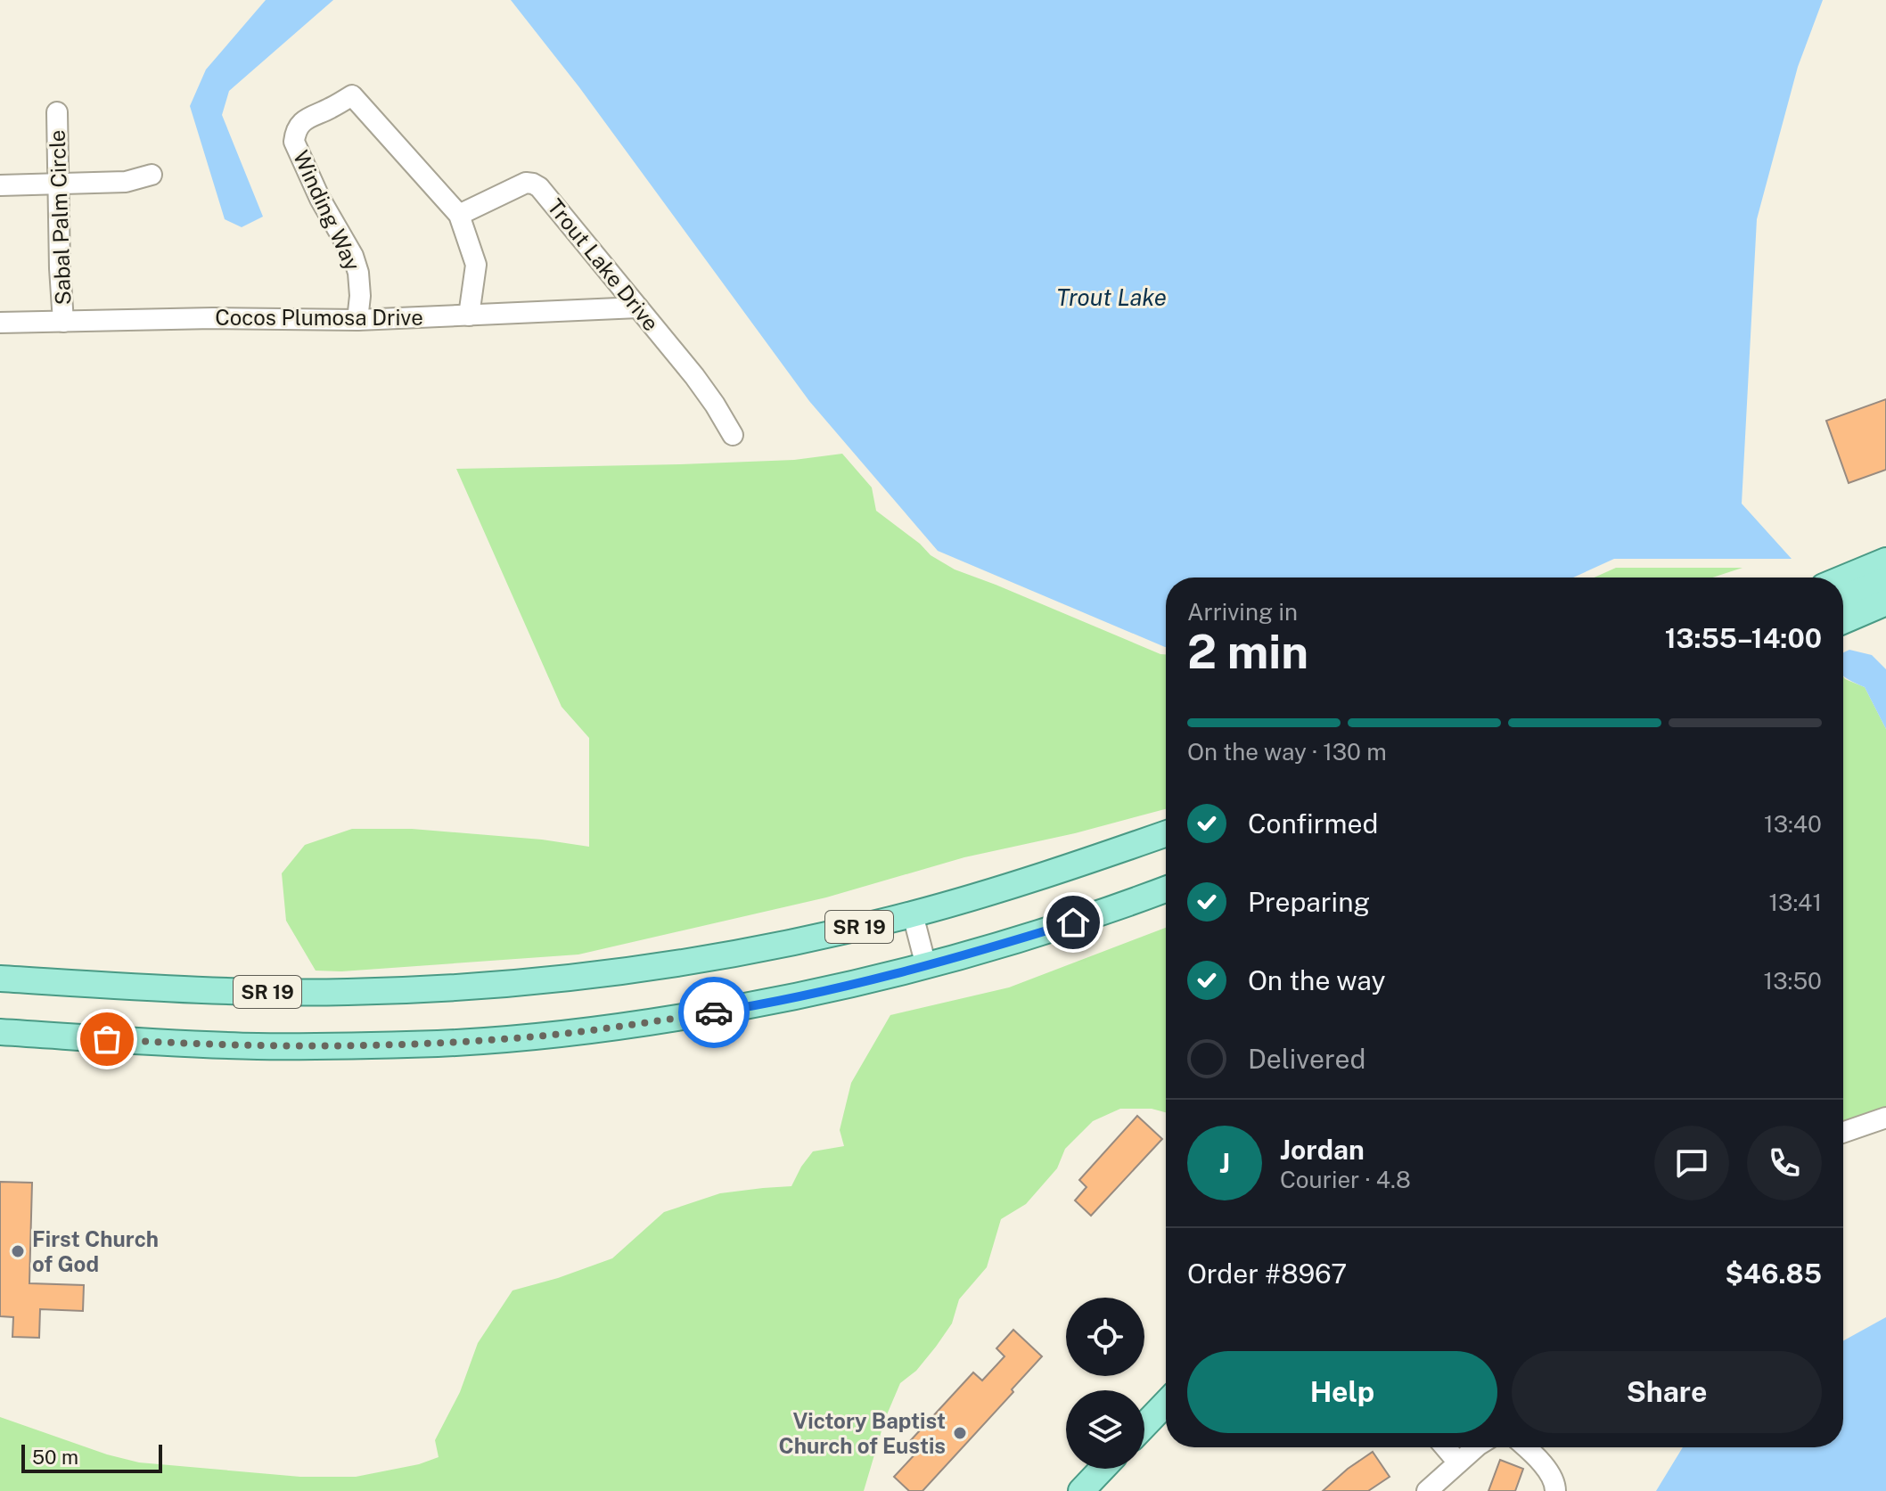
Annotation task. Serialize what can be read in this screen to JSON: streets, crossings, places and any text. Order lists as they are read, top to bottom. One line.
{"streets":{"main road":["SR 19"],"street":["Winding Way","Sabal Palm Circle","Trout Lake Drive","Cocos Plumosa Drive"]},"crossings":[["Winding Way","Trout Lake Drive"],["Winding Way","Cocos Plumosa Drive"],["Sabal Palm Circle","Cocos Plumosa Drive"],["Trout Lake Drive","Cocos Plumosa Drive"]],"water":["Trout Lake"],"places":["First Church of God","Victory Baptist Church of Eustis"],"scale_bar":"50 m","page":{"heading":["2 min","Arriving in","13:55–14:00"],"panel":["Jordan","Courier · 4.8","Order #8967","$46.85"],"bar":"On the way · 130 m","list":[["Confirmed","13:40"],["Preparing","13:41"],["On the way","13:50"],"Delivered"],"round":"J","buttons":["Help","Share"],"scale":"50 m"}}
